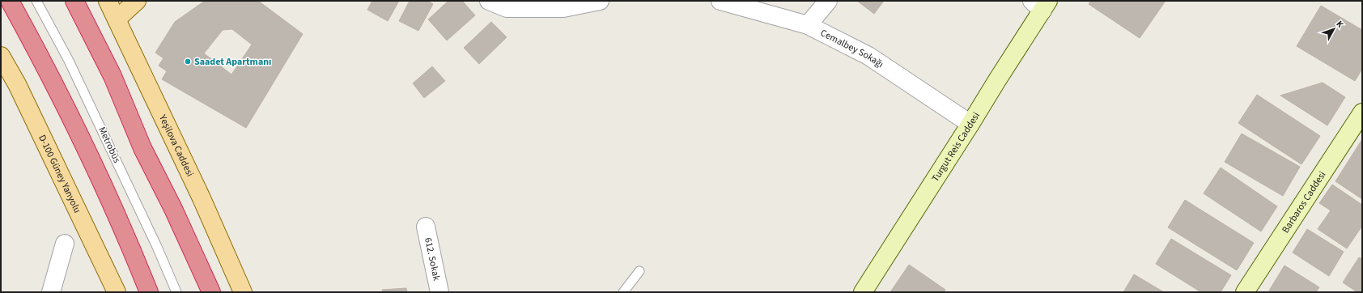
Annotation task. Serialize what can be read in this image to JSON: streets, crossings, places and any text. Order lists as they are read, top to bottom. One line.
{"streets":{"main road":["Yeşilova Caddesi","D-100 Güney Yanyolu"],"street":["Cemalbey Sokağı","Turgut Reis Caddesi","Barbaros Caddesi","612. Sokak"],"lane":["Metrobüs"]},"crossings":[["Cemalbey Sokağı","Turgut Reis Caddesi"]],"places":["Saadet Apartmanı"],"north":"top right"}
